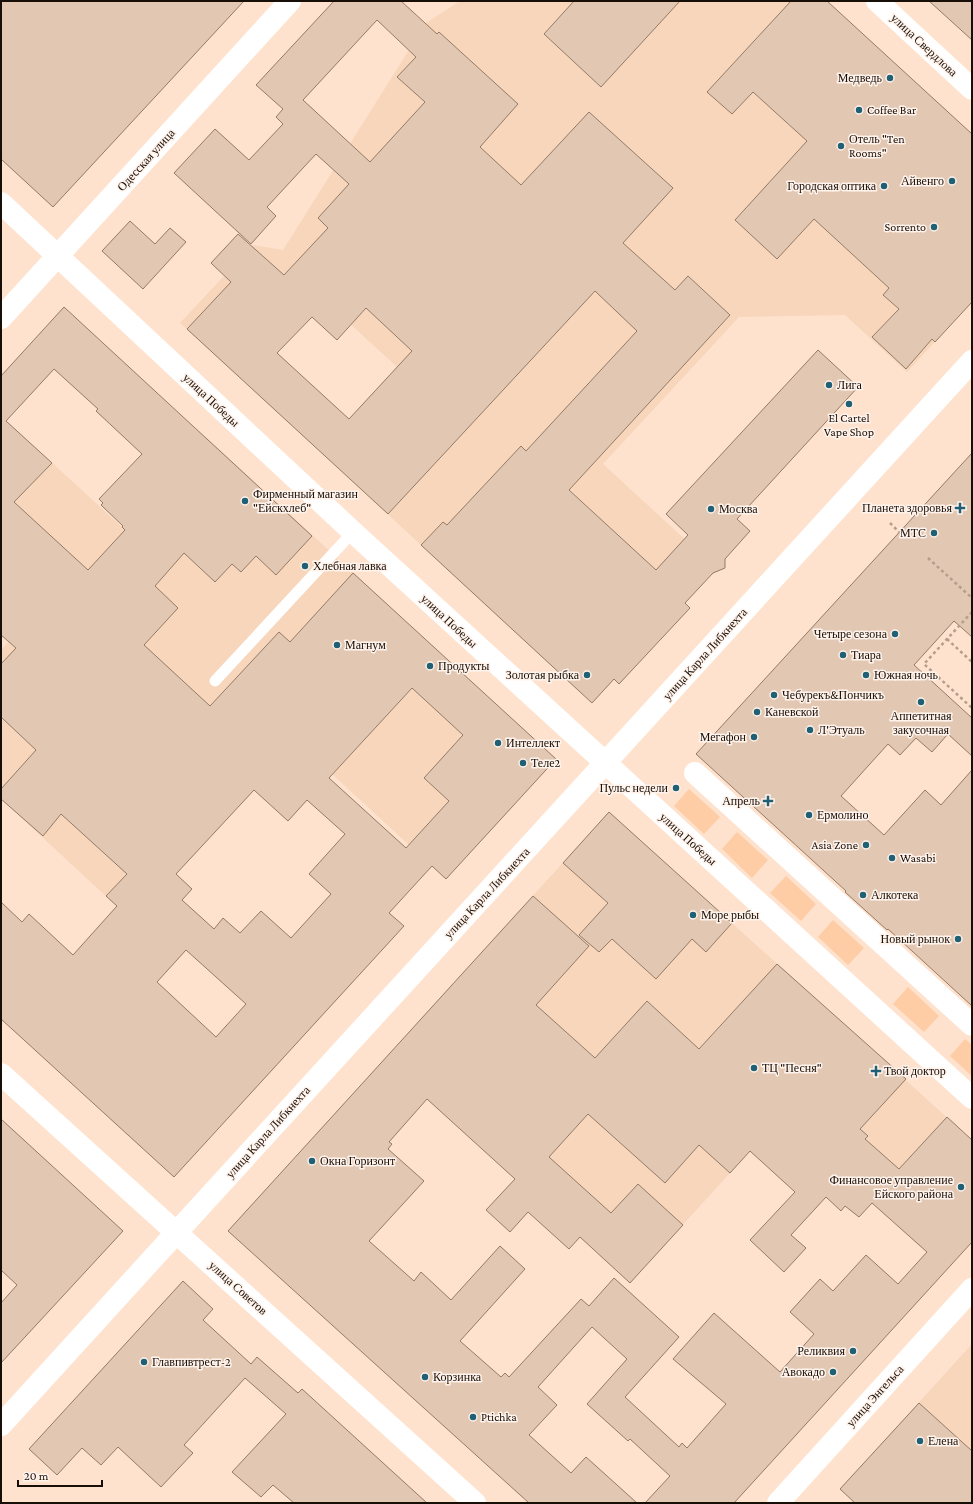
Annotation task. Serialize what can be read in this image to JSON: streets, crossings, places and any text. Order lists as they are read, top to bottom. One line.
{"streets":{"street":["улица Свердлова","Одесская улица","улица Победы","улица Карла Либкнехта","улица Советов","улица Энгельса"]},"crossings":[["Одесская улица","улица Победы"],["улица Победы","улица Карла Либкнехта"],["улица Карла Либкнехта","улица Советов"]],"places":{"other":["Медведь","Coffee Bar","Отель \"Ten Rooms\"","Айвенго","Городская оптика","Sorrento","Лига","El Cartel Vape Shop","Фирменный магазин \"Ейскхлеб\"","Москва","МТС","Хлебная лавка","Четыре сезона","Магнум","Тиара","Продукты","Золотая рыбка","Южная ночь","Чебурекъ&Пончикъ","Аппетитная закусочная","Каневской","Л'Этуаль","Мегафон","Интеллект","Теле2","Пульс недели","Ермолино","Asia Zone","Wasabi","Алкотека","Море рыбы","Новый рынок","ТЦ \"Песня\"","Окна Горизонт","Финансовое управление Ейского района","Реликвия","Главпивтрест-2","Авокадо","Корзинка","Ptichka","Елена"],"health":["Планета здоровья","Апрель","Твой доктор"]},"scale_bar":"20 m"}
